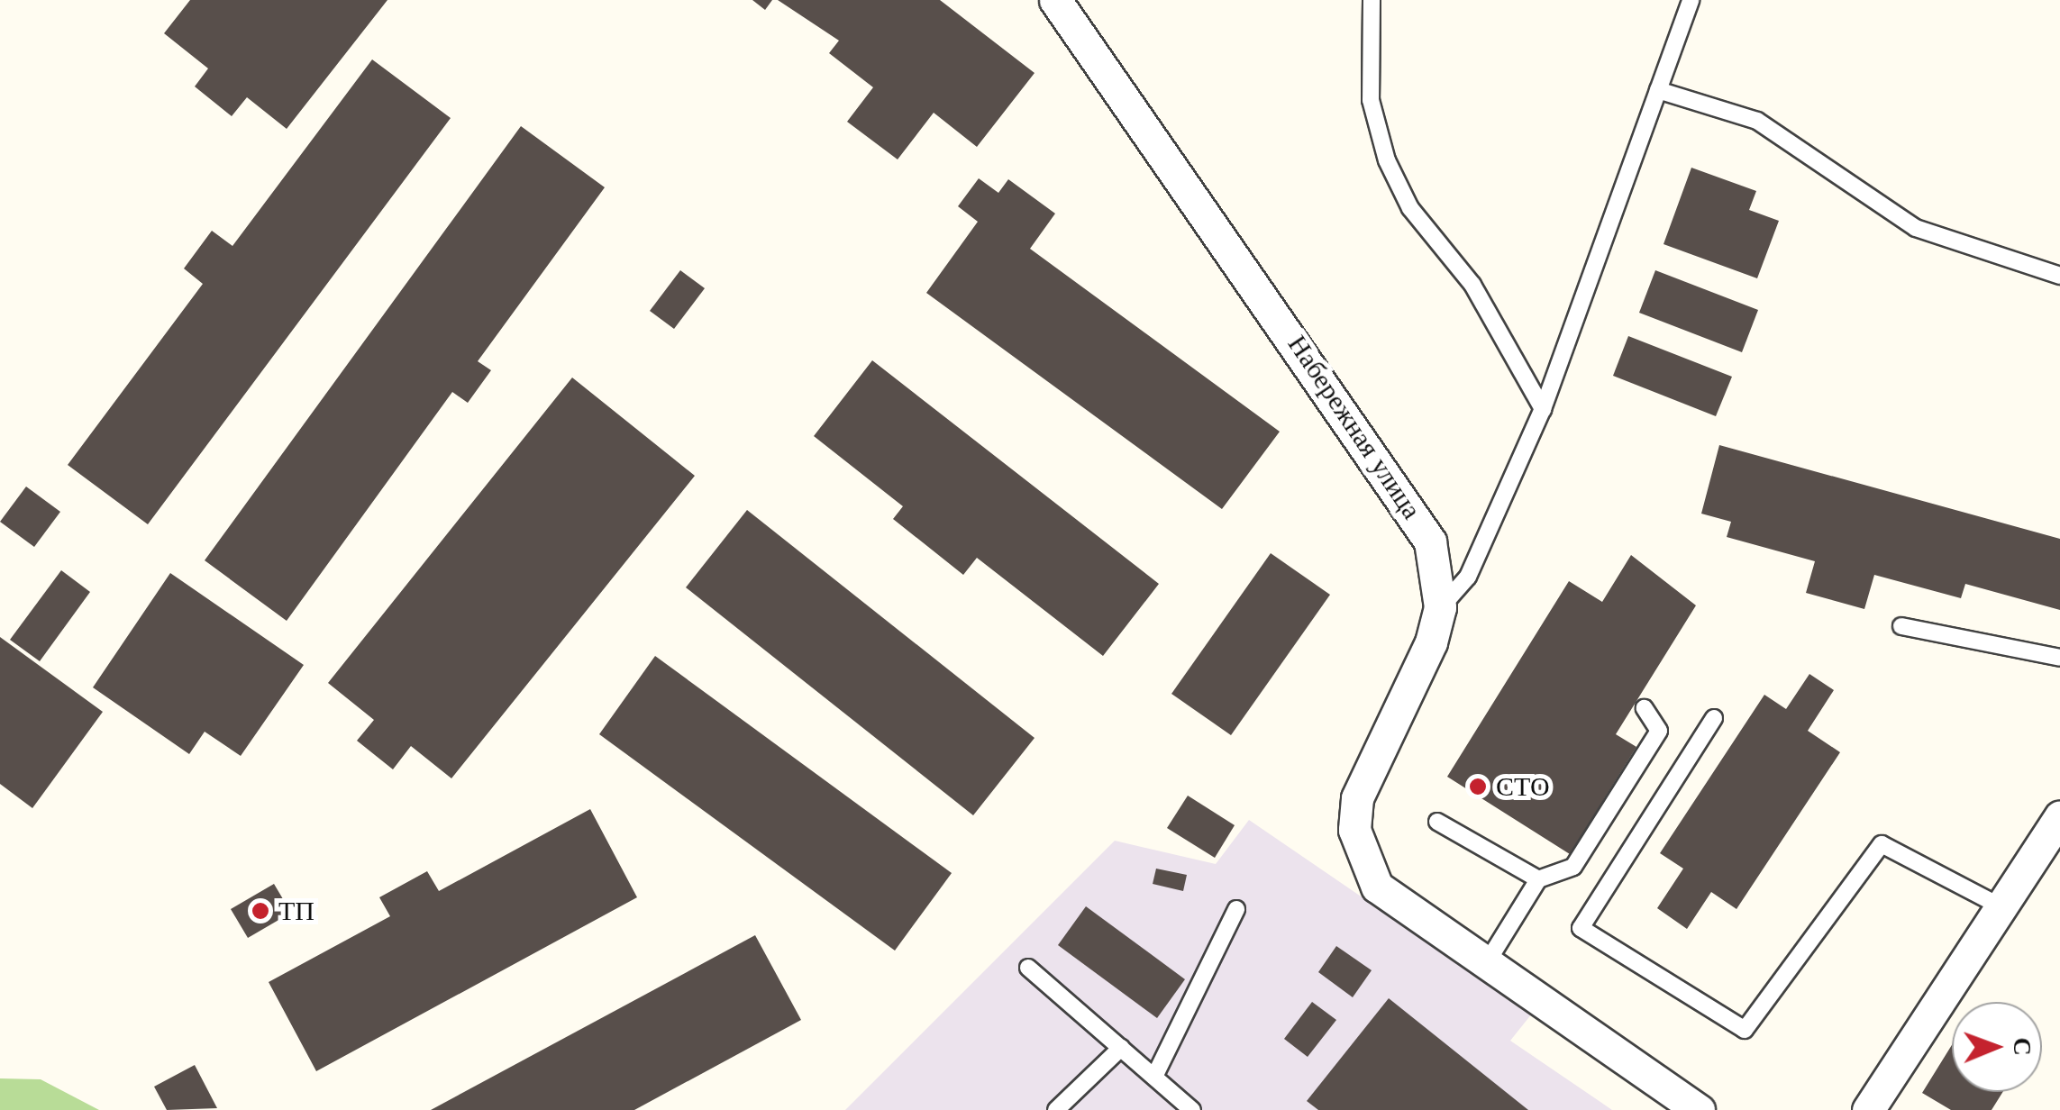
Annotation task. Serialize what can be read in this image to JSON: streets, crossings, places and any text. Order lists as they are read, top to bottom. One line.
{"streets":{"street":["Набережная улица"]},"places":["СТО","ТП"],"north":"right"}
